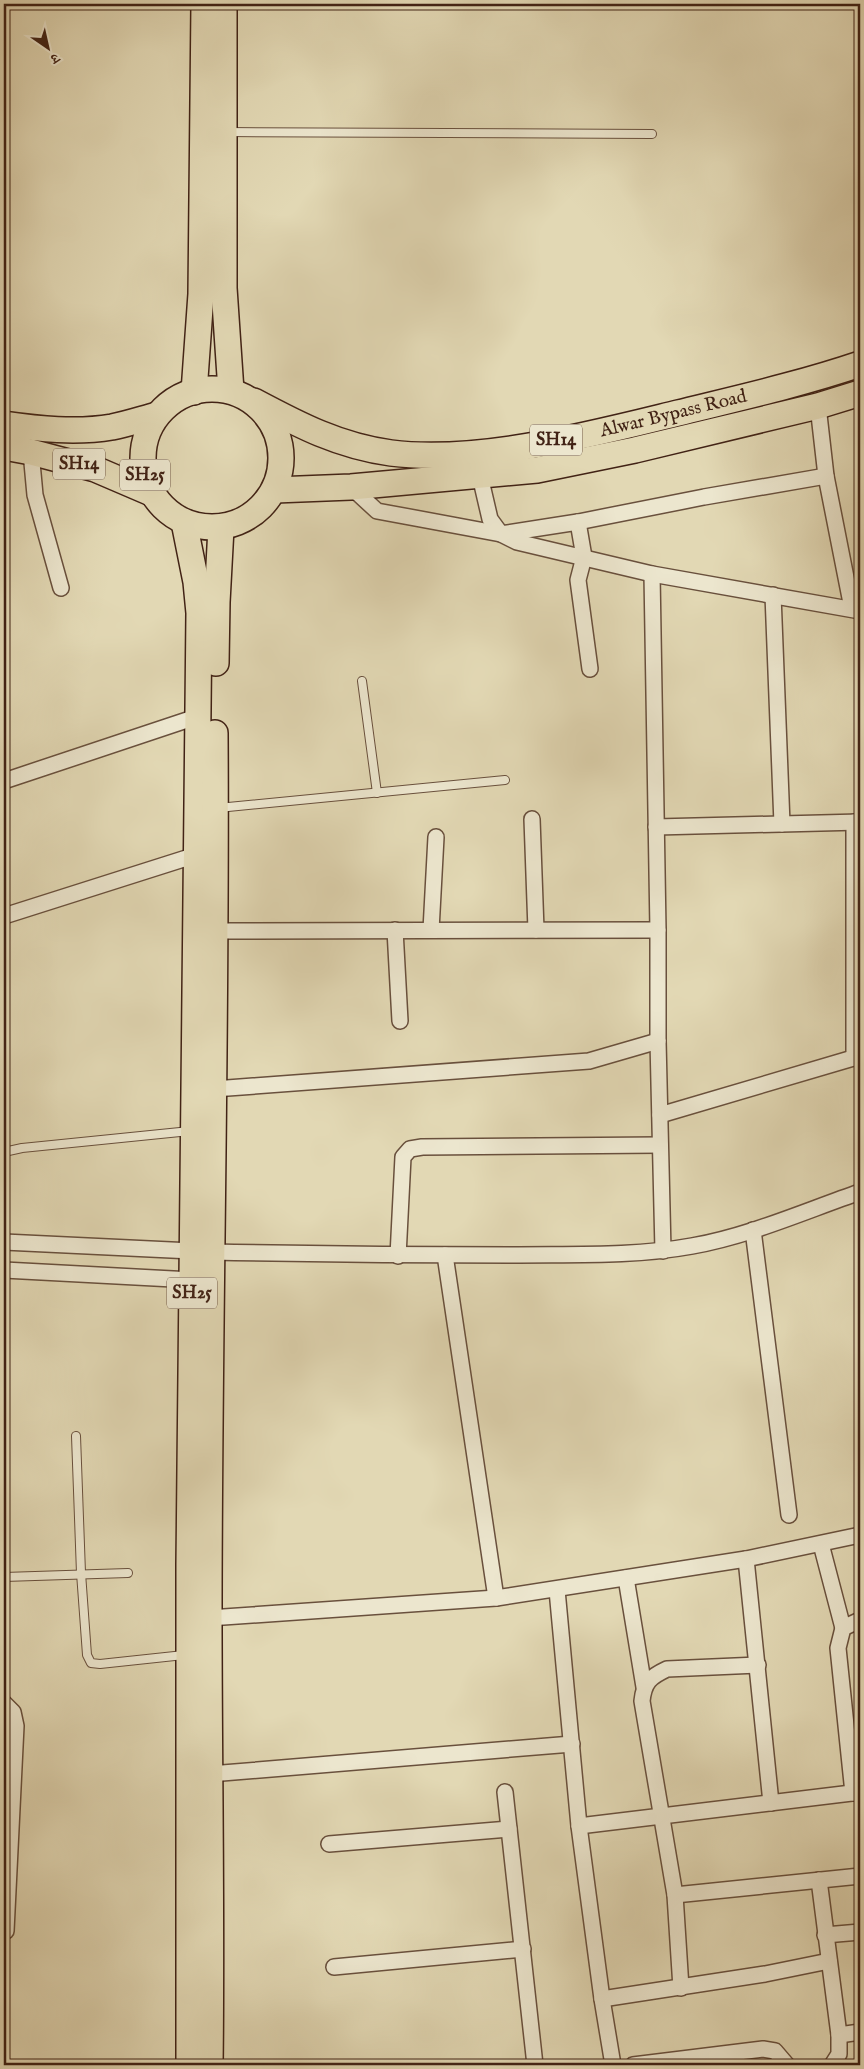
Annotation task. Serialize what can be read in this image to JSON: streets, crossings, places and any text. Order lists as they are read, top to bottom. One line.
{"streets":{"main road":["Alwar Bypass Road","SH14","SH25"]},"crossings":[["Alwar Bypass Road","SH14"],["Alwar Bypass Road","SH25"],["SH14","SH25"]],"north":"bottom right"}
